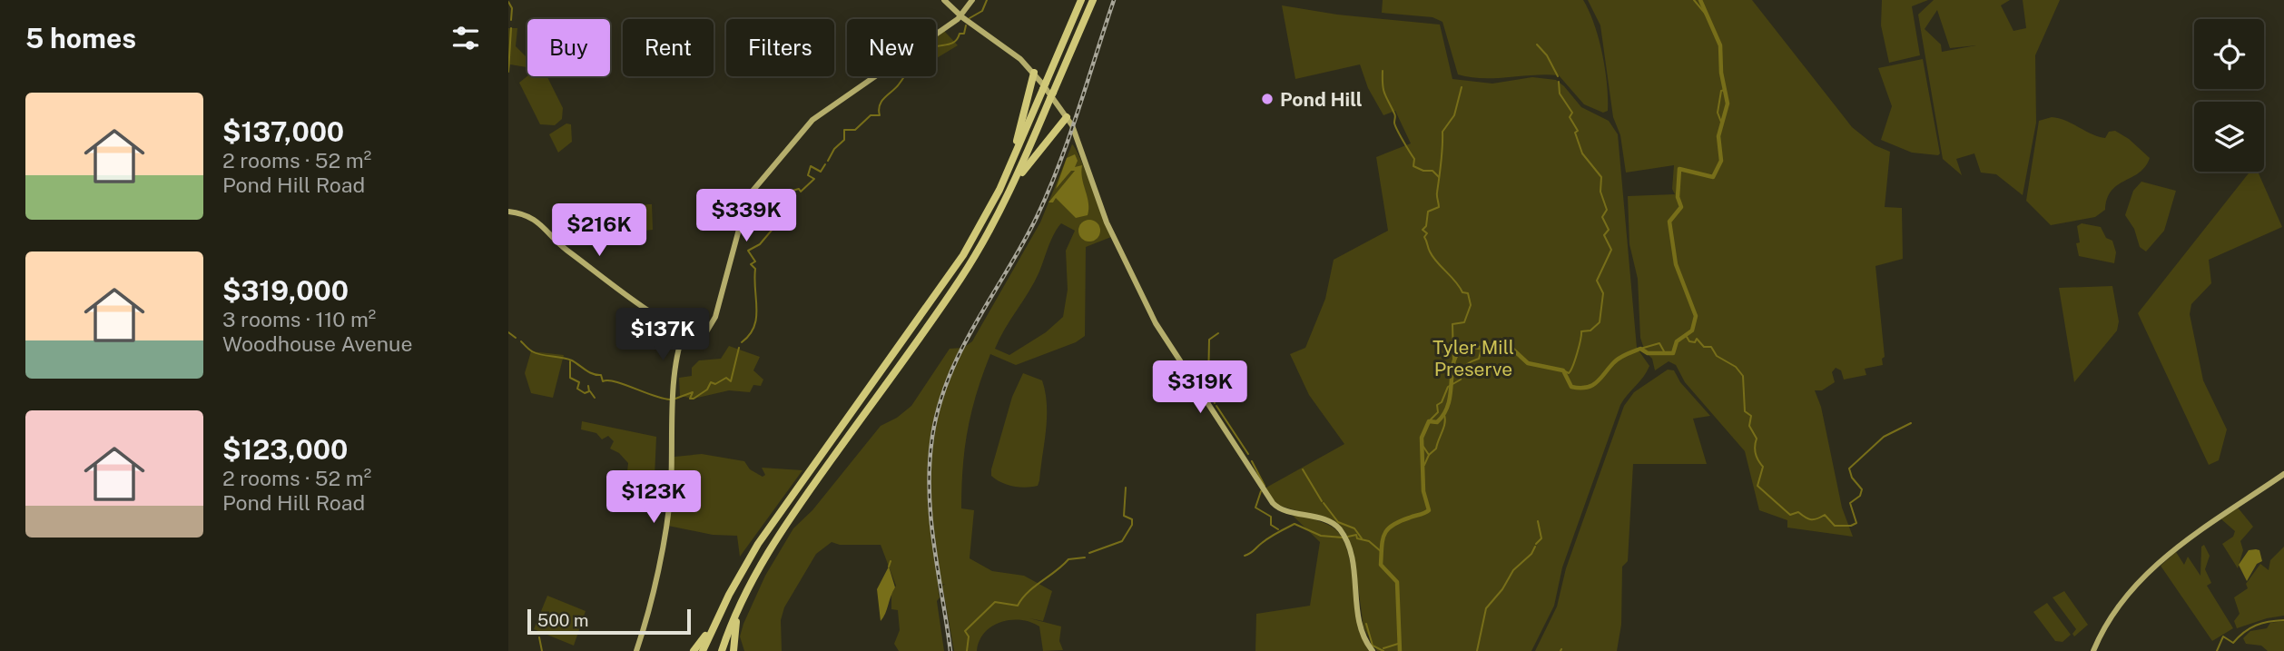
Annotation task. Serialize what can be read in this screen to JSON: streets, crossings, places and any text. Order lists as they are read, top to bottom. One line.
{"parks":["Tyler Mill Preserve"],"places":["Pond Hill"],"scale_bar":"500 m","page":{"heading":"5 homes","chip":["Buy","Rent","Filters","New"],"list":[{"name":"$137,000","note":"2 rooms · 52 m² · Pond Hill Road"},{"name":"$319,000","note":"3 rooms · 110 m² · Woodhouse Avenue"},{"name":"$123,000","note":"2 rooms · 52 m² · Pond Hill Road"}],"price":["$339K","$216K","$137K","$319K","$123K"],"scale":"500 m"}}
